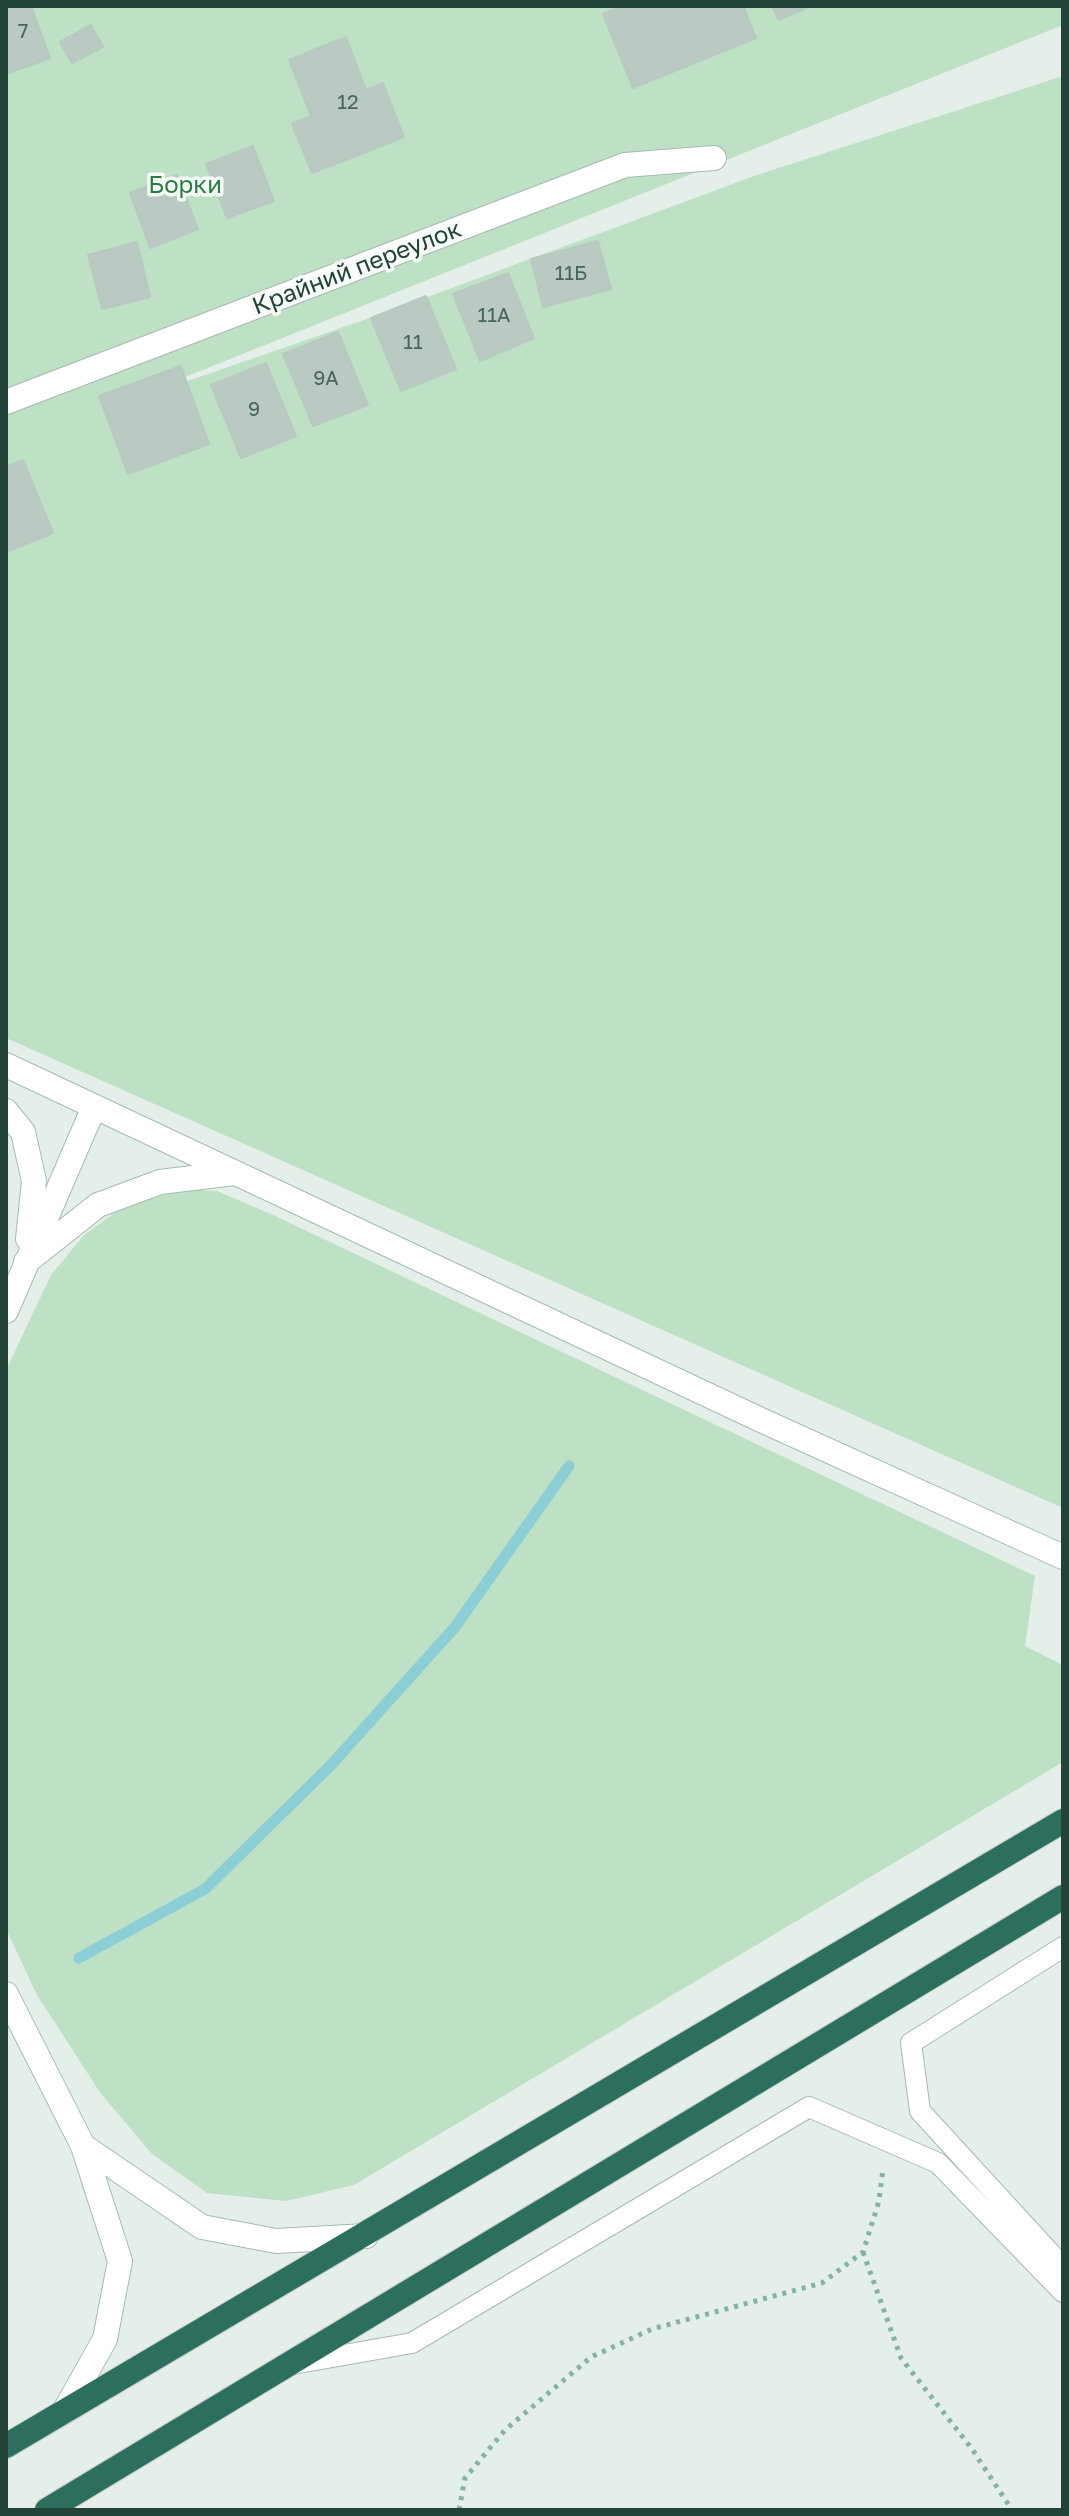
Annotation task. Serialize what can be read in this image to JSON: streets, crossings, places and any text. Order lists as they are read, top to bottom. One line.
{"streets":{"street":["Крайний переулок"]},"parks":["Борки"],"house_numbers":["7","12","11Б","11А","11","9А","9"]}
